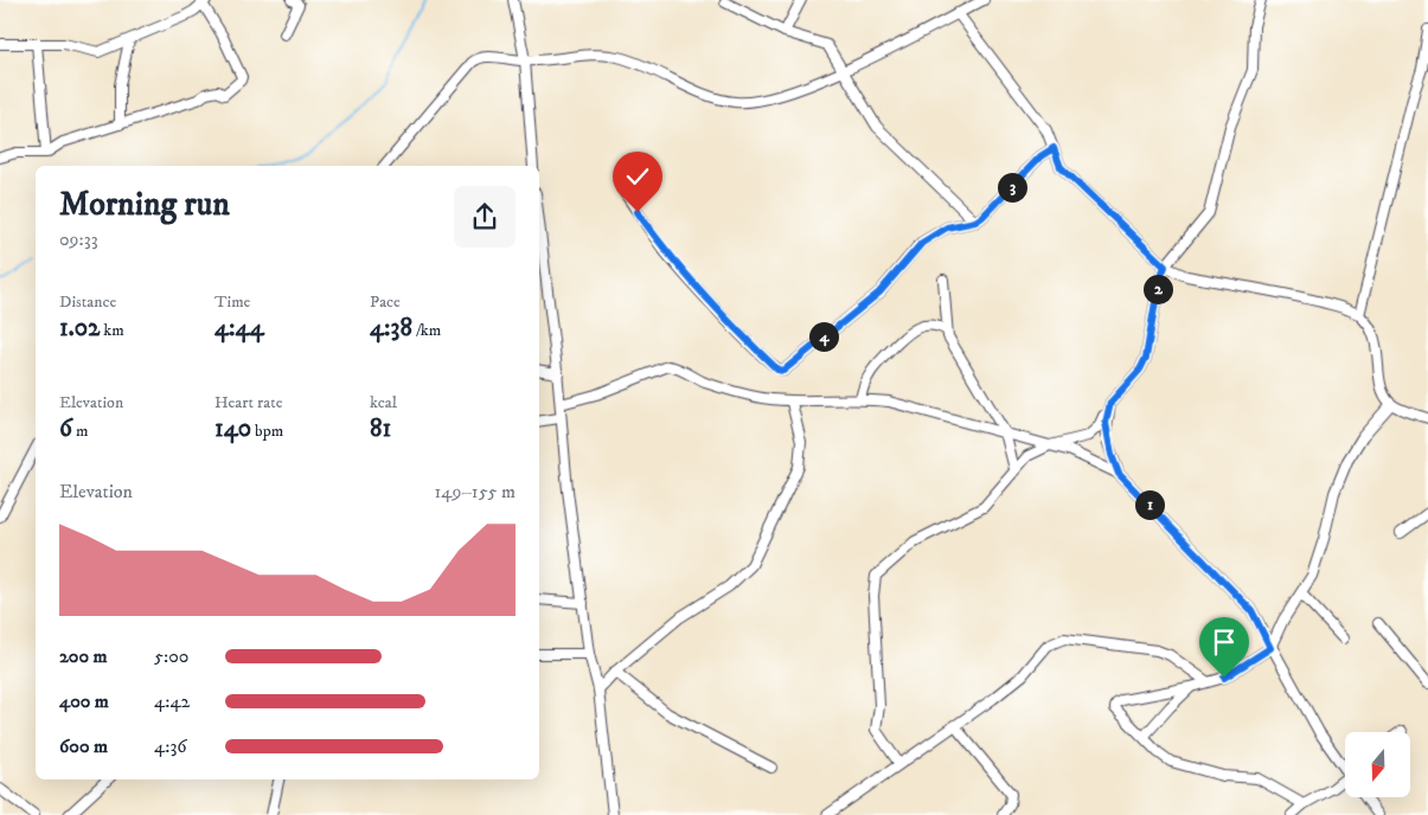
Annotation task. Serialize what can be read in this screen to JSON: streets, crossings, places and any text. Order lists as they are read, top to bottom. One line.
{"north":"bottom","page":{"heading":["Morning run","09:33"],"pins":["3","2","4","1"],"stats":[["Distance","1.02 km"],["Time","4:44"],["Pace","4:38 /km"],["Elevation","6 m"],["Heart rate","140 bpm"],["kcal","81"]],"chart":["Elevation","149–155 m"],"list":[{"name":"200 m","note":"5:00"},{"name":"400 m","note":"4:42"},{"name":"600 m","note":"4:36"}]}}
